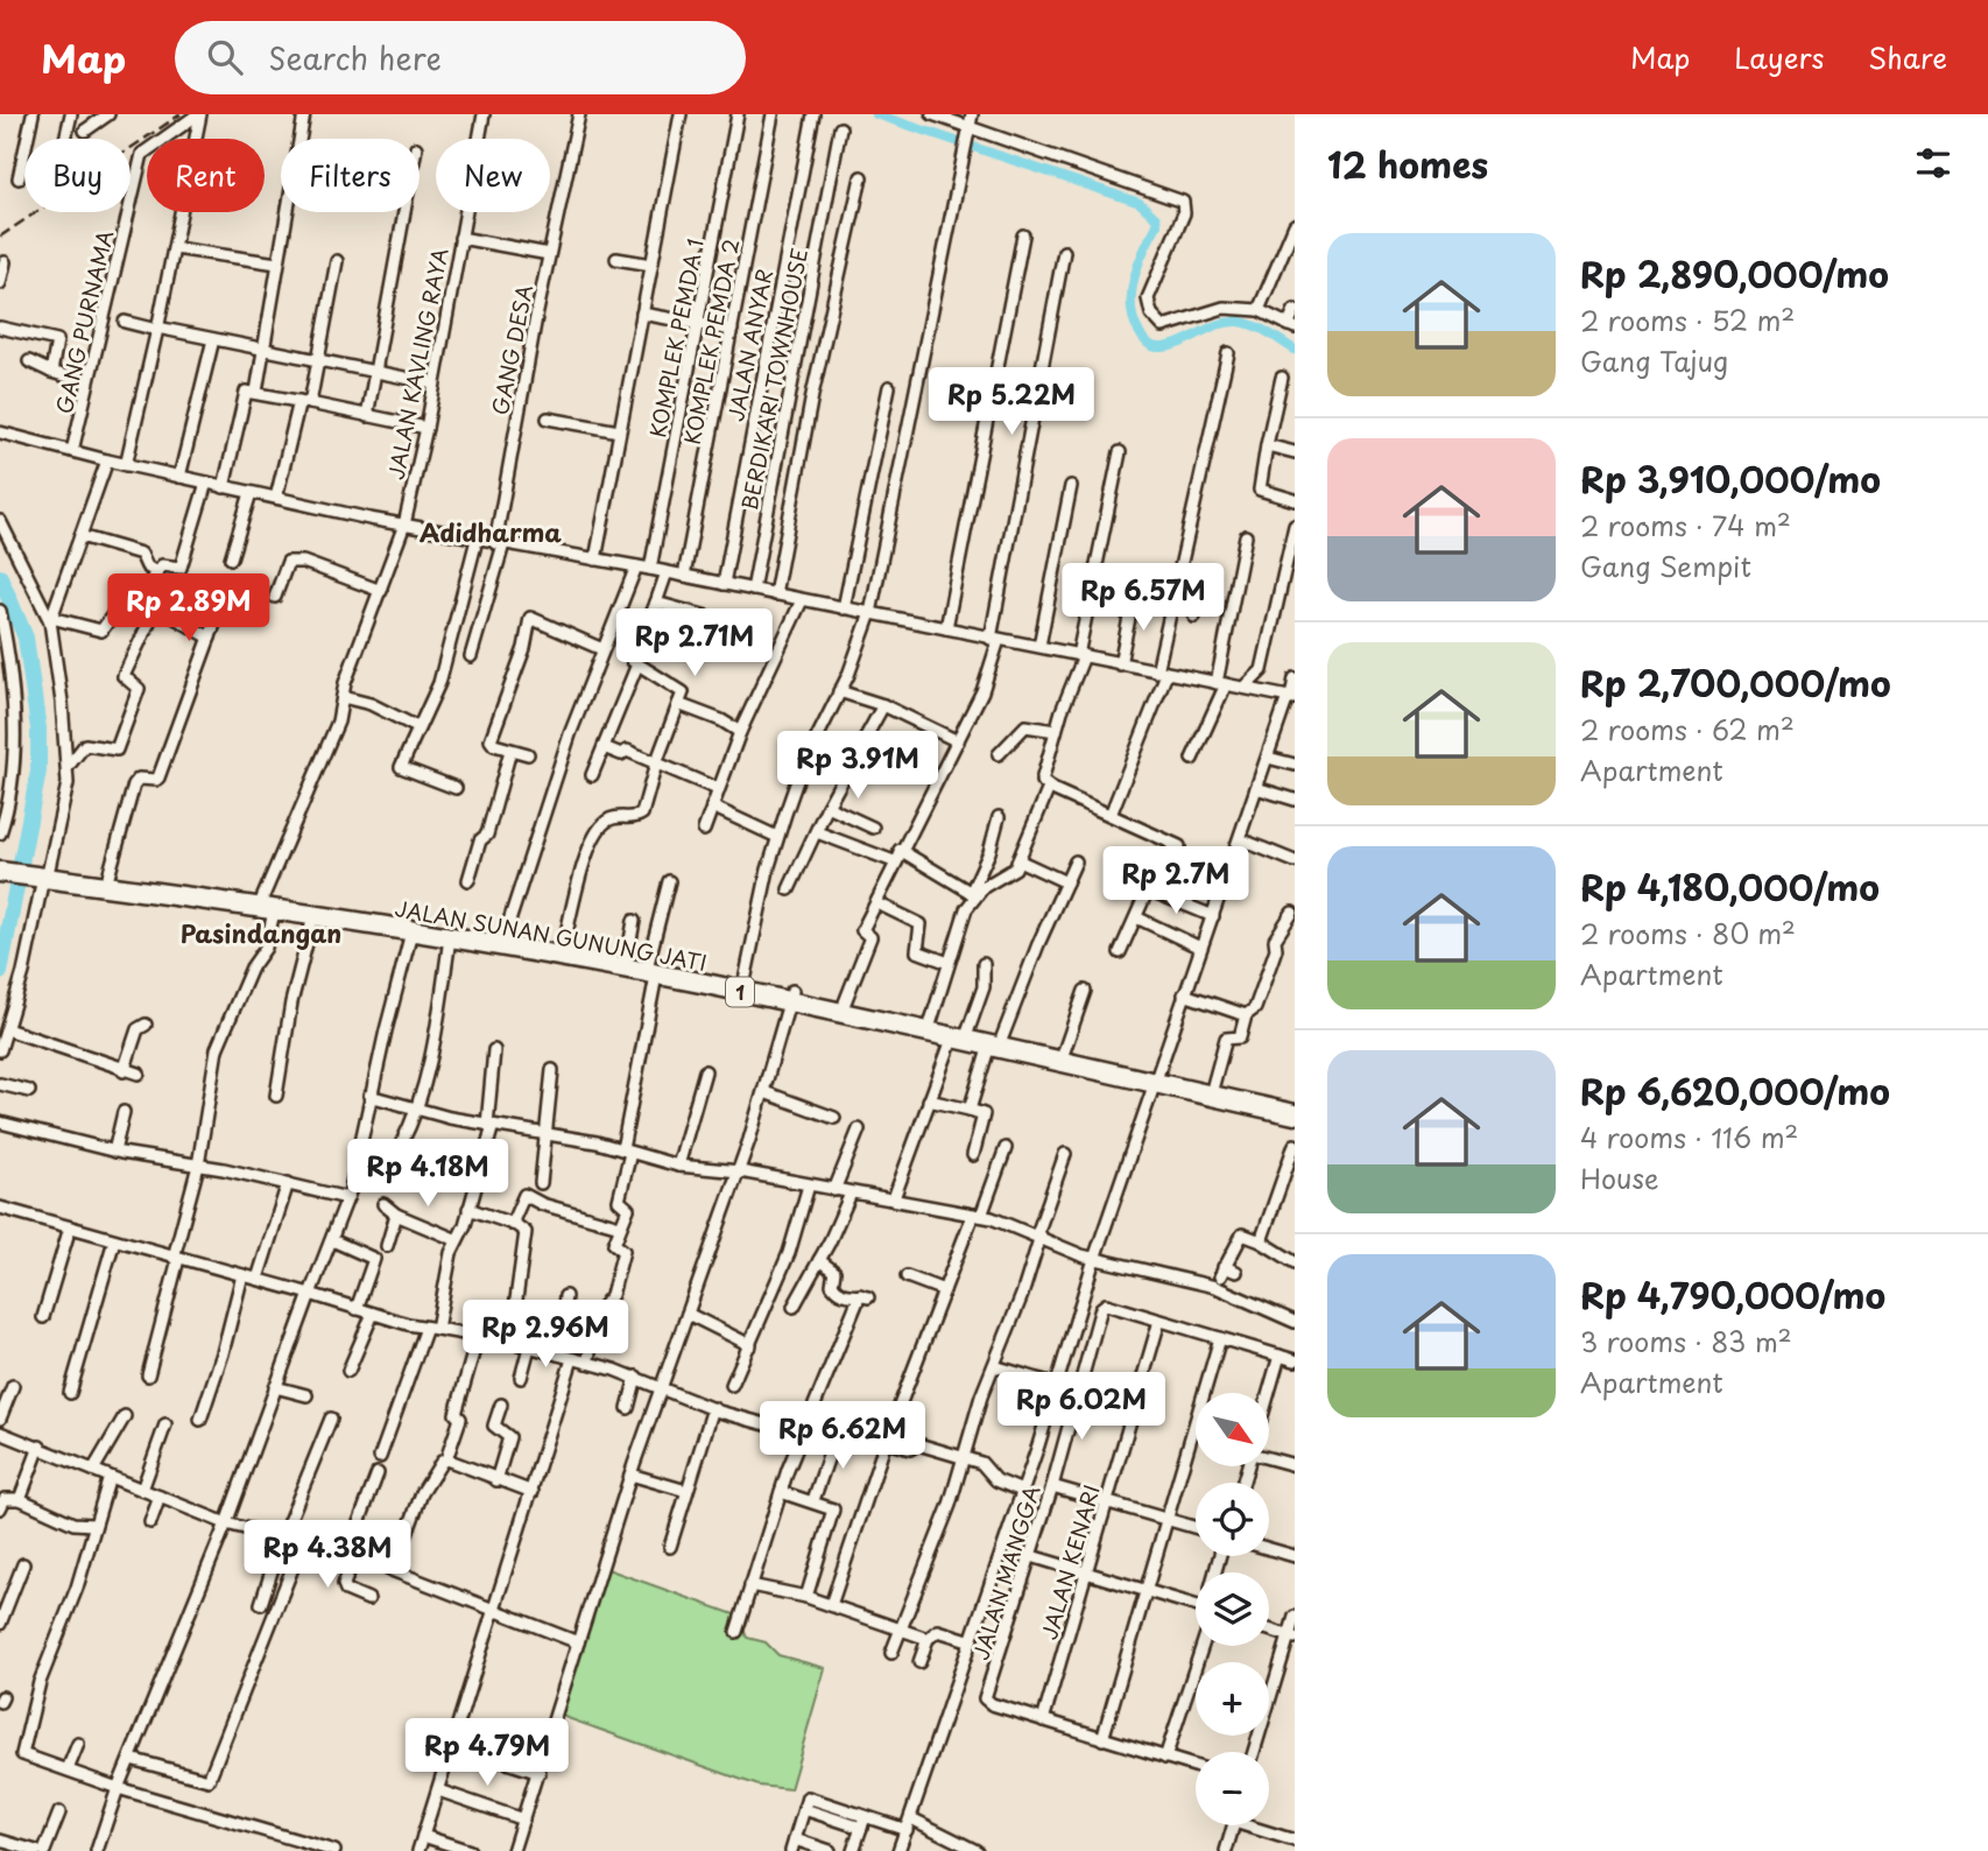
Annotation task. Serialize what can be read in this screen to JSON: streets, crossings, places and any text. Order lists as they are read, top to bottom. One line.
{"streets":{"highway":["JALAN SUNAN GUNUNG JATI","1"],"street":["GANG PURNAMA","KOMPLEK PEMDA 1","KOMPLEK PEMDA 2","JALAN ANYAR","GANG DESA","JALAN KAVLING RAYA","BERDIKARI TOWNHOUSE","JALAN KENARI","JALAN MANGGA"]},"crossings":[["JALAN KAVLING RAYA","JALAN SUNAN GUNUNG JATI"],["JALAN KAVLING RAYA","1"],["JALAN SUNAN GUNUNG JATI","1"],["JALAN KENARI","JALAN MANGGA"]],"districts":["Adidharma","Pasindangan"],"north":"bottom right","page":{"header":"Map","search":"Search here","nav":["Map","Layers","Share"],"heading":"12 homes","chip":["Buy","Rent","Filters","New"],"list":[{"name":"Rp 2,890,000/mo","note":"2 rooms · 52 m² · Gang Tajug"},{"name":"Rp 3,910,000/mo","note":"2 rooms · 74 m² · Gang Sempit"},{"name":"Rp 2,700,000/mo","note":"2 rooms · 62 m² · Apartment"},{"name":"Rp 4,180,000/mo","note":"2 rooms · 80 m² · Apartment"},{"name":"Rp 6,620,000/mo","note":"4 rooms · 116 m² · House"},{"name":"Rp 4,790,000/mo","note":"3 rooms · 83 m² · Apartment"}],"price":["Rp 5.22M","Rp 6.57M","Rp 2.89M","Rp 2.71M","Rp 3.91M","Rp 2.7M","Rp 4.18M","Rp 2.96M","Rp 6.02M","Rp 6.62M","Rp 4.38M","Rp 4.79M"],"map_buttons":["+","−"]}}
